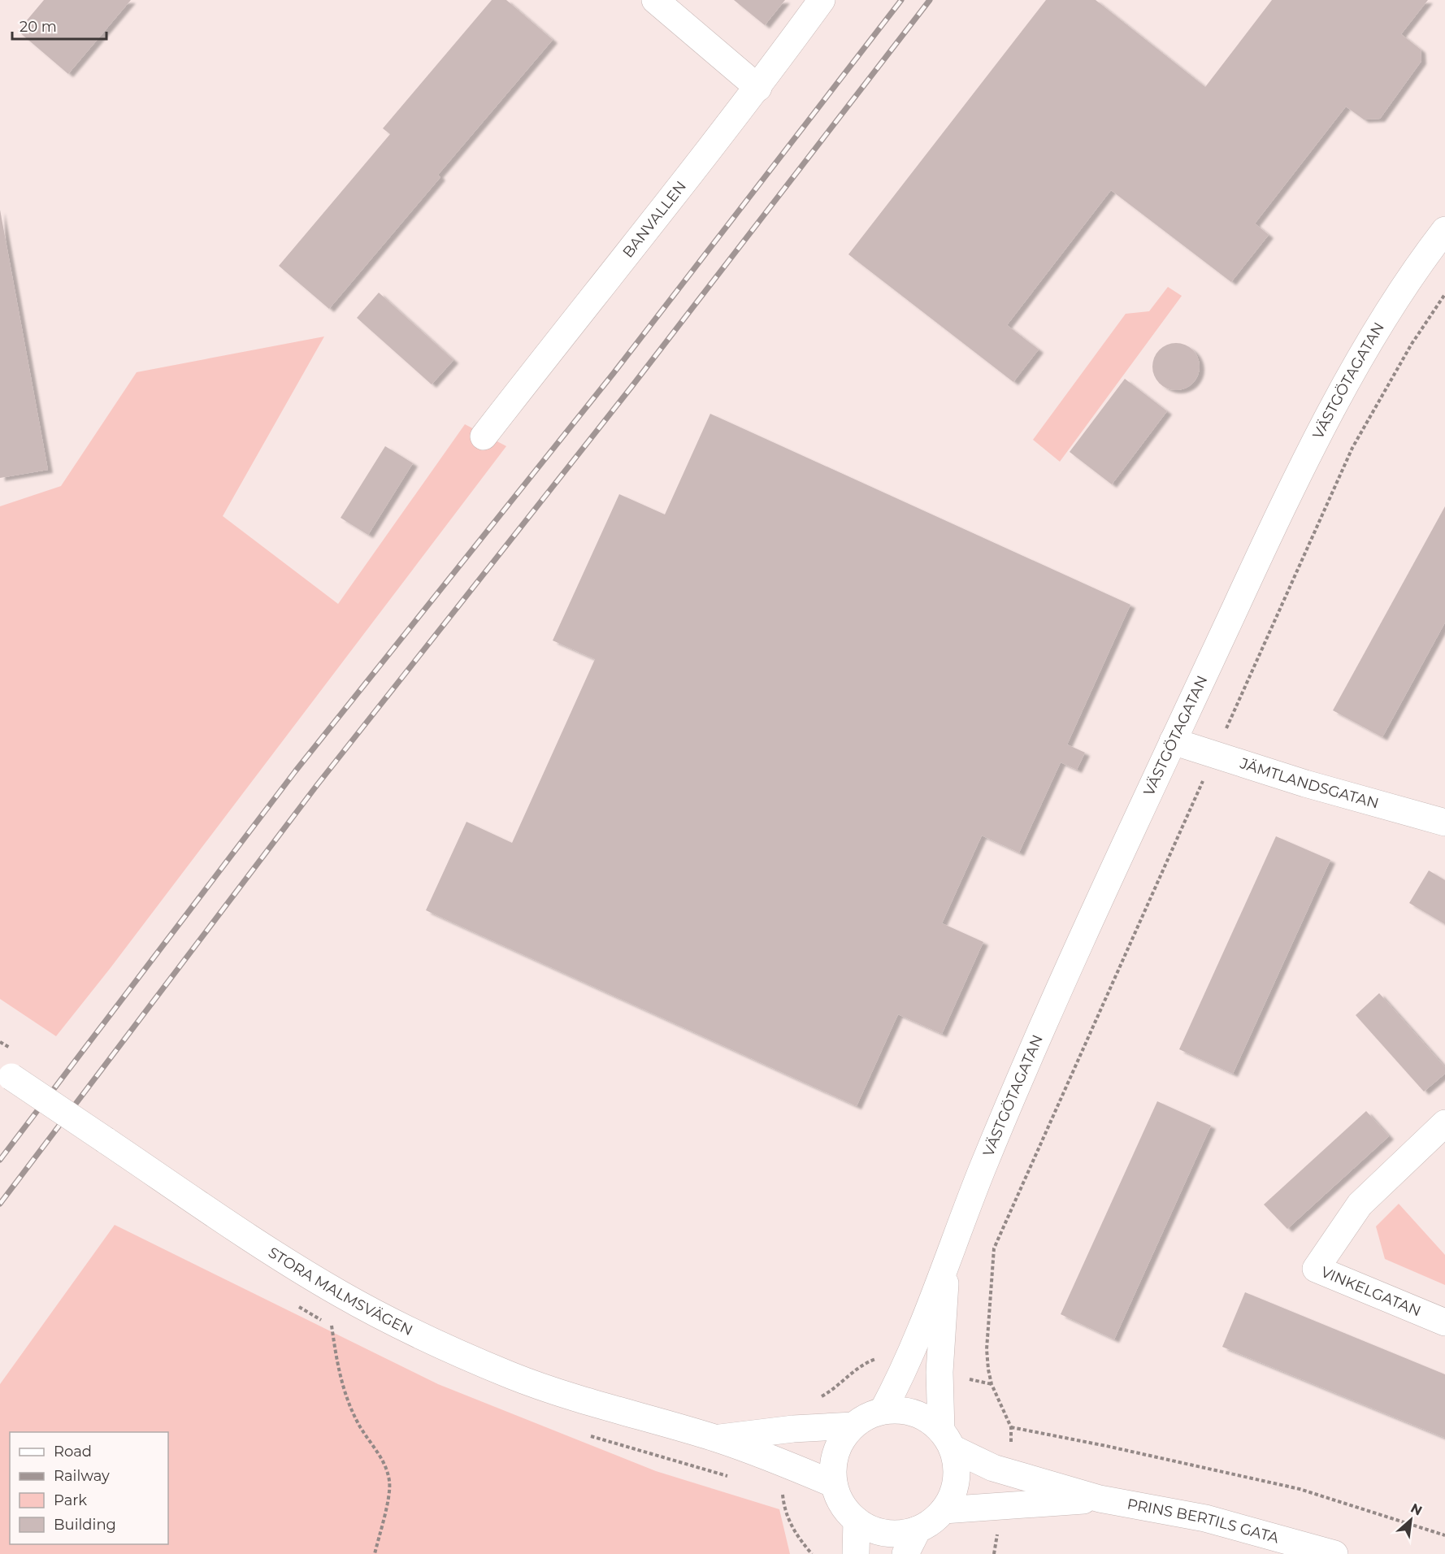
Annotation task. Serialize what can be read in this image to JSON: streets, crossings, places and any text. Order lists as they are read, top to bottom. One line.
{"streets":{"street":["BANVALLEN","VÄSTGÖTAGATAN","JÄMTLANDSGATAN","STORA MALMSVÄGEN","VINKELGATAN","PRINS BERTILS GATA"]},"crossings":[["VÄSTGÖTAGATAN","JÄMTLANDSGATAN"],["VÄSTGÖTAGATAN","STORA MALMSVÄGEN"],["VÄSTGÖTAGATAN","PRINS BERTILS GATA"],["STORA MALMSVÄGEN","PRINS BERTILS GATA"]],"legend":["Road","Railway","Park","Building"],"scale_bar":"20 m","north":"top right"}
